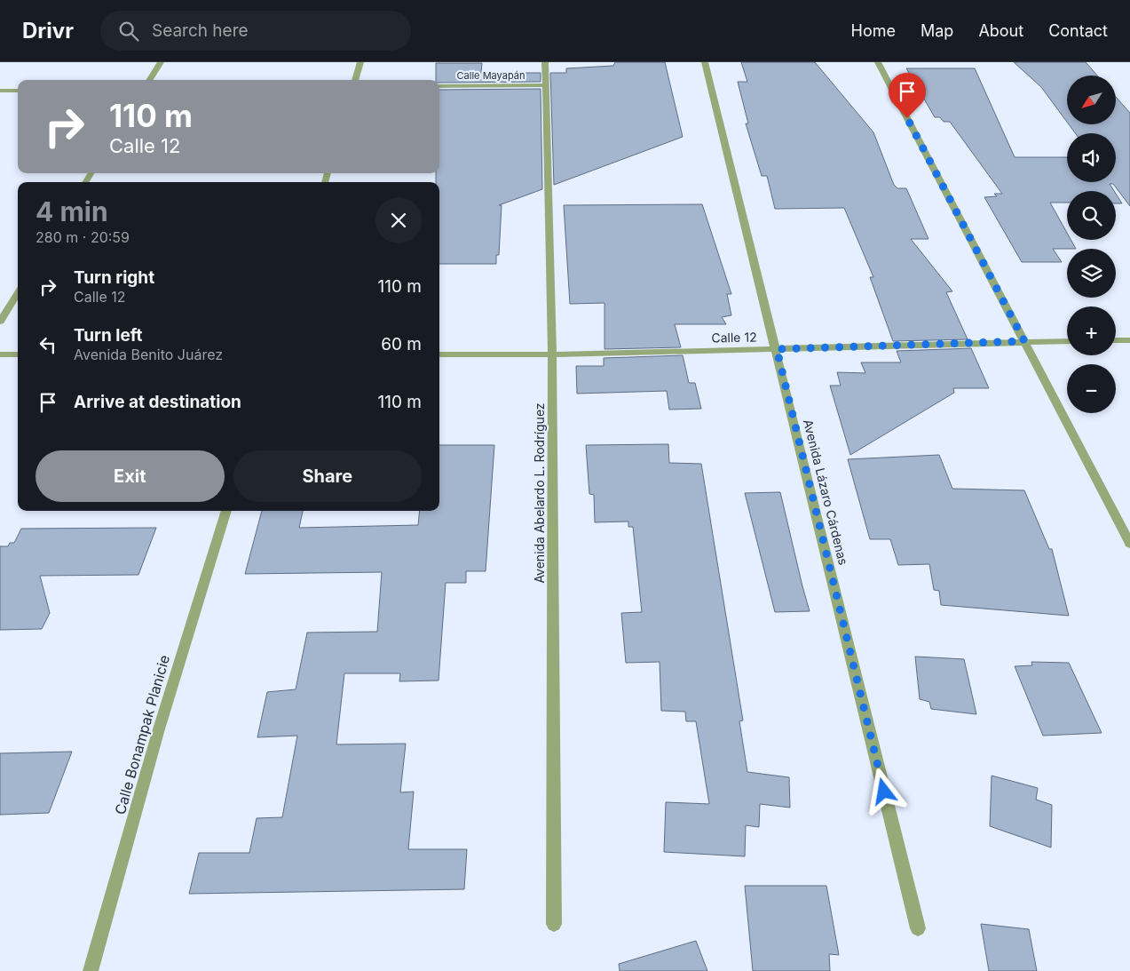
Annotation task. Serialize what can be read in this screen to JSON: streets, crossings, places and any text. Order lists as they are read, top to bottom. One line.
{"streets":{"street":["Calle Mayapán","Calle 12","Avenida Lázaro Cárdenas","Avenida Abelardo L. Rodríguez","Calle Bonampak Planicie"]},"crossings":[["Calle Mayapán","Avenida Abelardo L. Rodríguez"],["Calle 12","Avenida Lázaro Cárdenas"],["Calle 12","Avenida Abelardo L. Rodríguez"]],"north":"bottom left","page":{"header":"Drivr","search":"Search here","nav":["Home","Map","About","Contact"],"map_buttons":["+","−"],"turn":["110 m","Calle 12"],"heading":["4 min","280 m · 20:59"],"list":[{"name":"Turn right","note":"Calle 12","value":"110 m"},{"name":"Turn left","note":"Avenida Benito Juárez","value":"60 m"},{"name":"Arrive at destination","value":"110 m"}],"buttons":["Exit","Share"]}}
